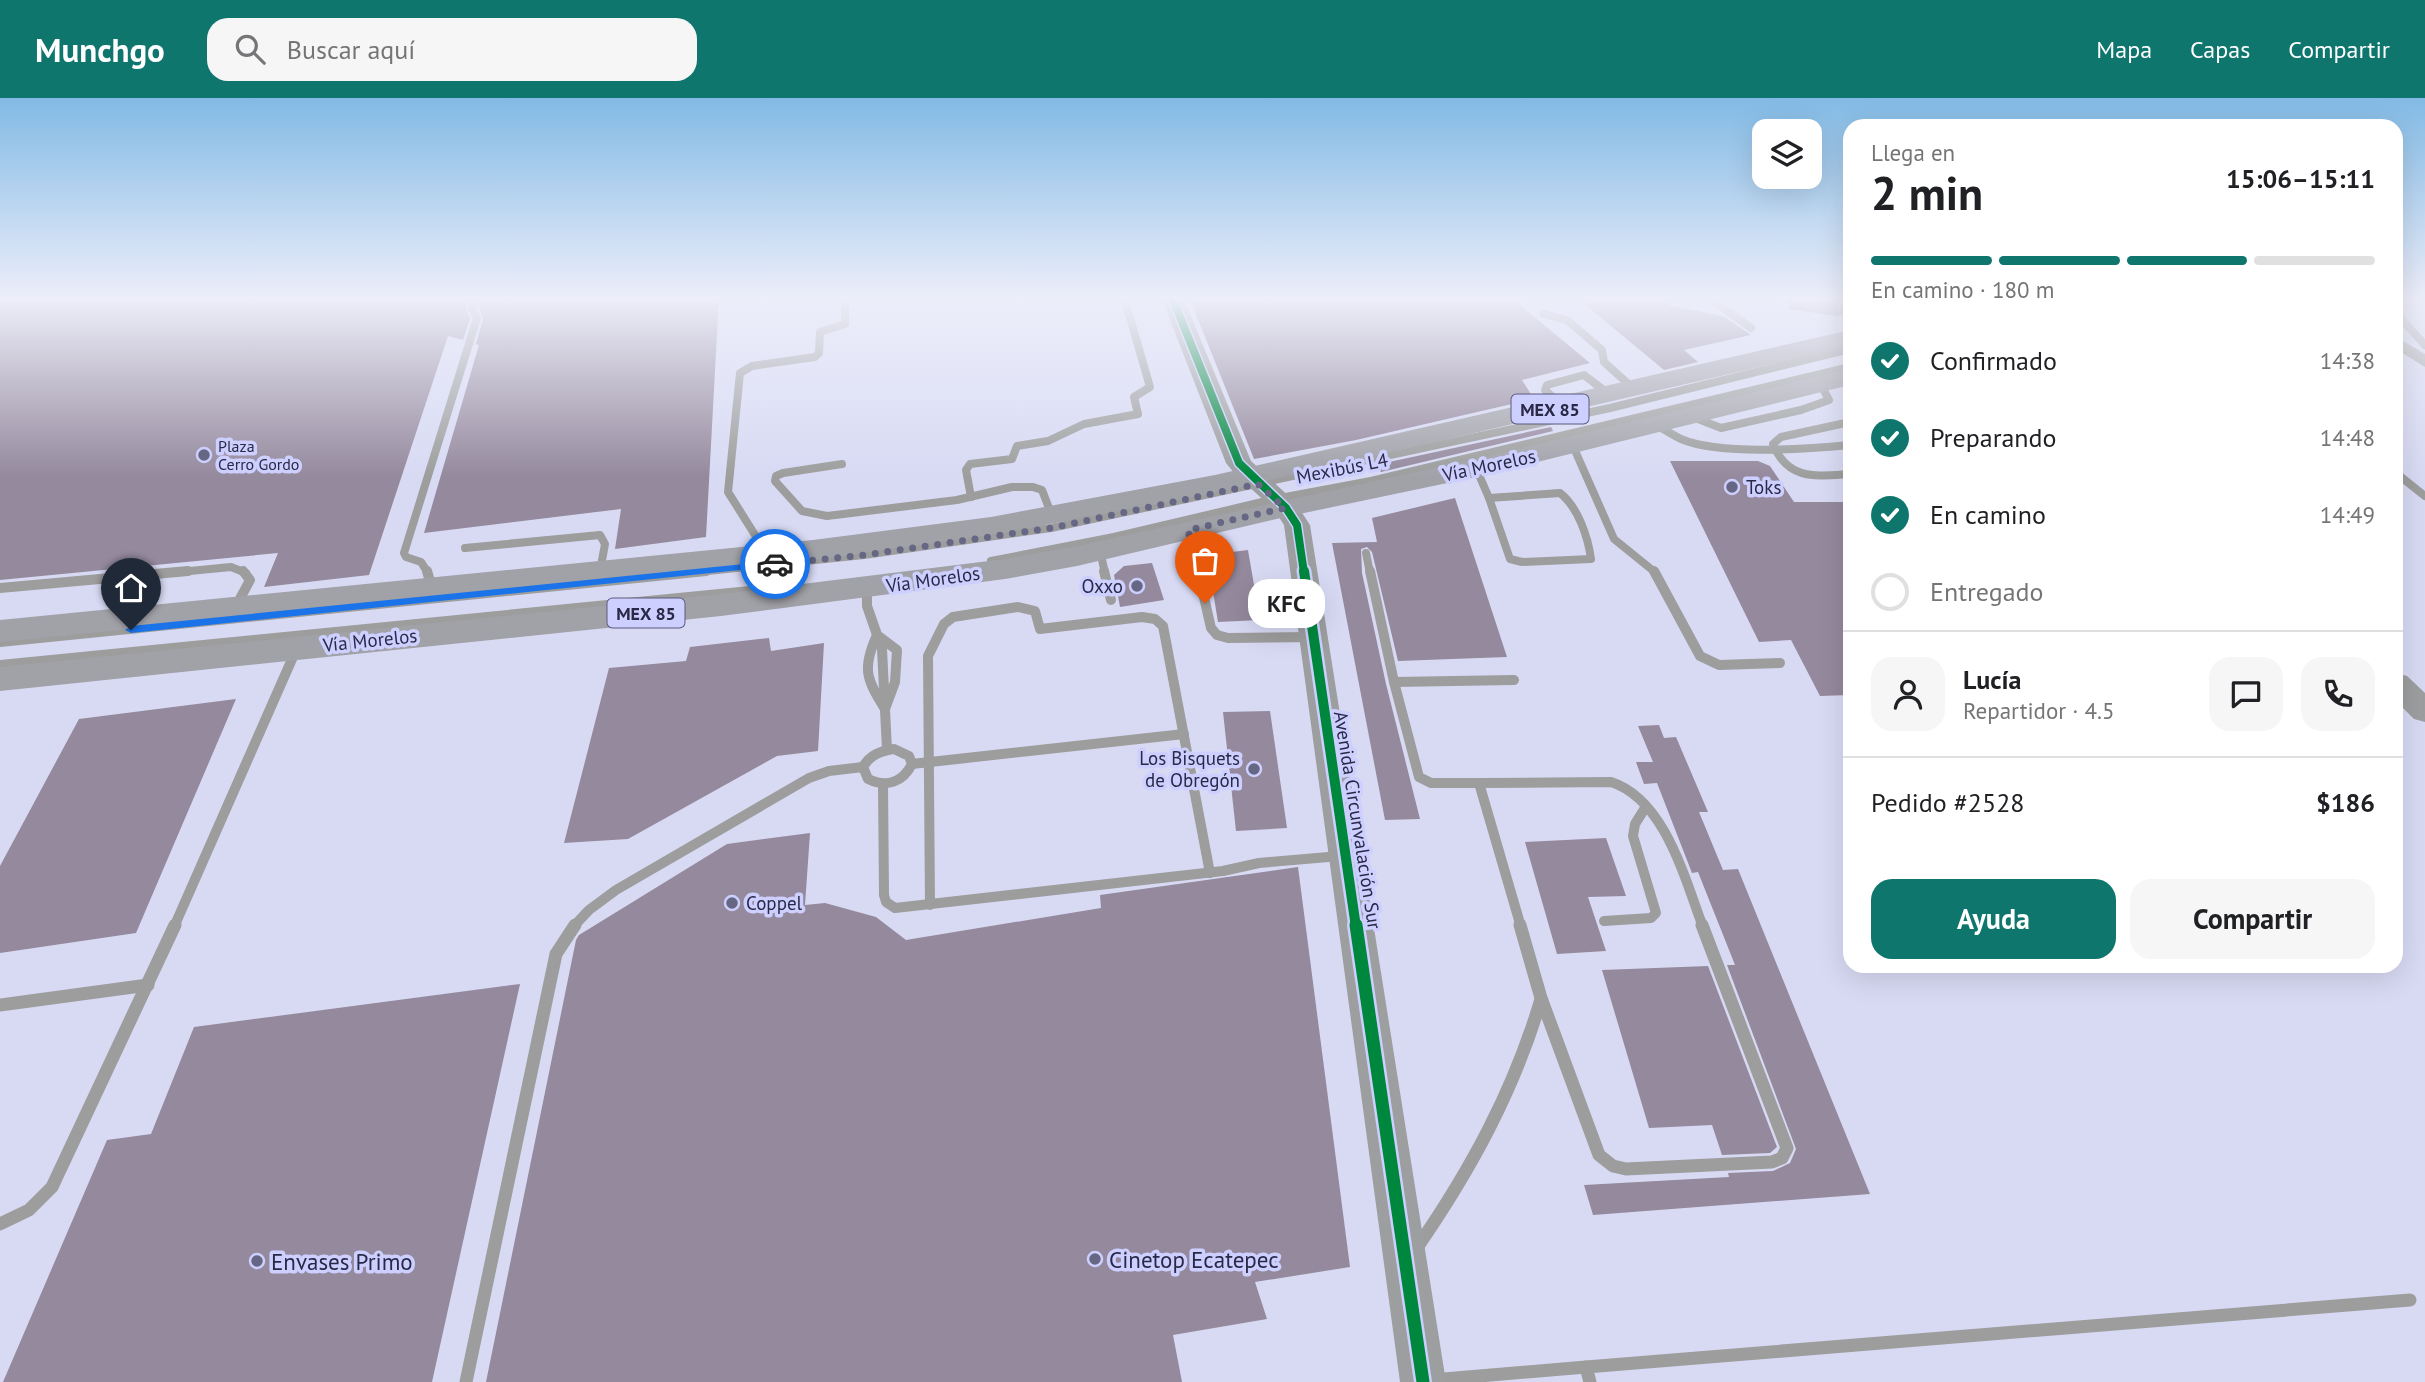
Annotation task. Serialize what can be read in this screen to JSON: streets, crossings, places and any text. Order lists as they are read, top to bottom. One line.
{"streets":{"main road":["MEX 85","Vía Morelos"],"street":["Avenida Circunvalación Sur"],"lane":["Mexibús L4"]},"crossings":[["Vía Morelos","Mexibús L4"],["Vía Morelos","Avenida Circunvalación Sur"],["Mexibús L4","Avenida Circunvalación Sur"]],"places":["Plaza Cerro Gordo","Toks","Oxxo","KFC","Los Bisquets de Obregón","Coppel","Cinetop Ecatepec","Envases Primo"],"page":{"header":"Munchgo","search":"Buscar aquí","nav":["Mapa","Capas","Compartir"],"heading":["2 min","Llega en","15:06–15:11"],"panel":["Lucía","Repartidor · 4.5","Pedido #2528","$186"],"bar":"En camino · 180 m","list":[["Confirmado","14:38"],["Preparando","14:48"],["En camino","14:49"],"Entregado"],"bubble":"KFC","buttons":["Ayuda","Compartir"]}}
